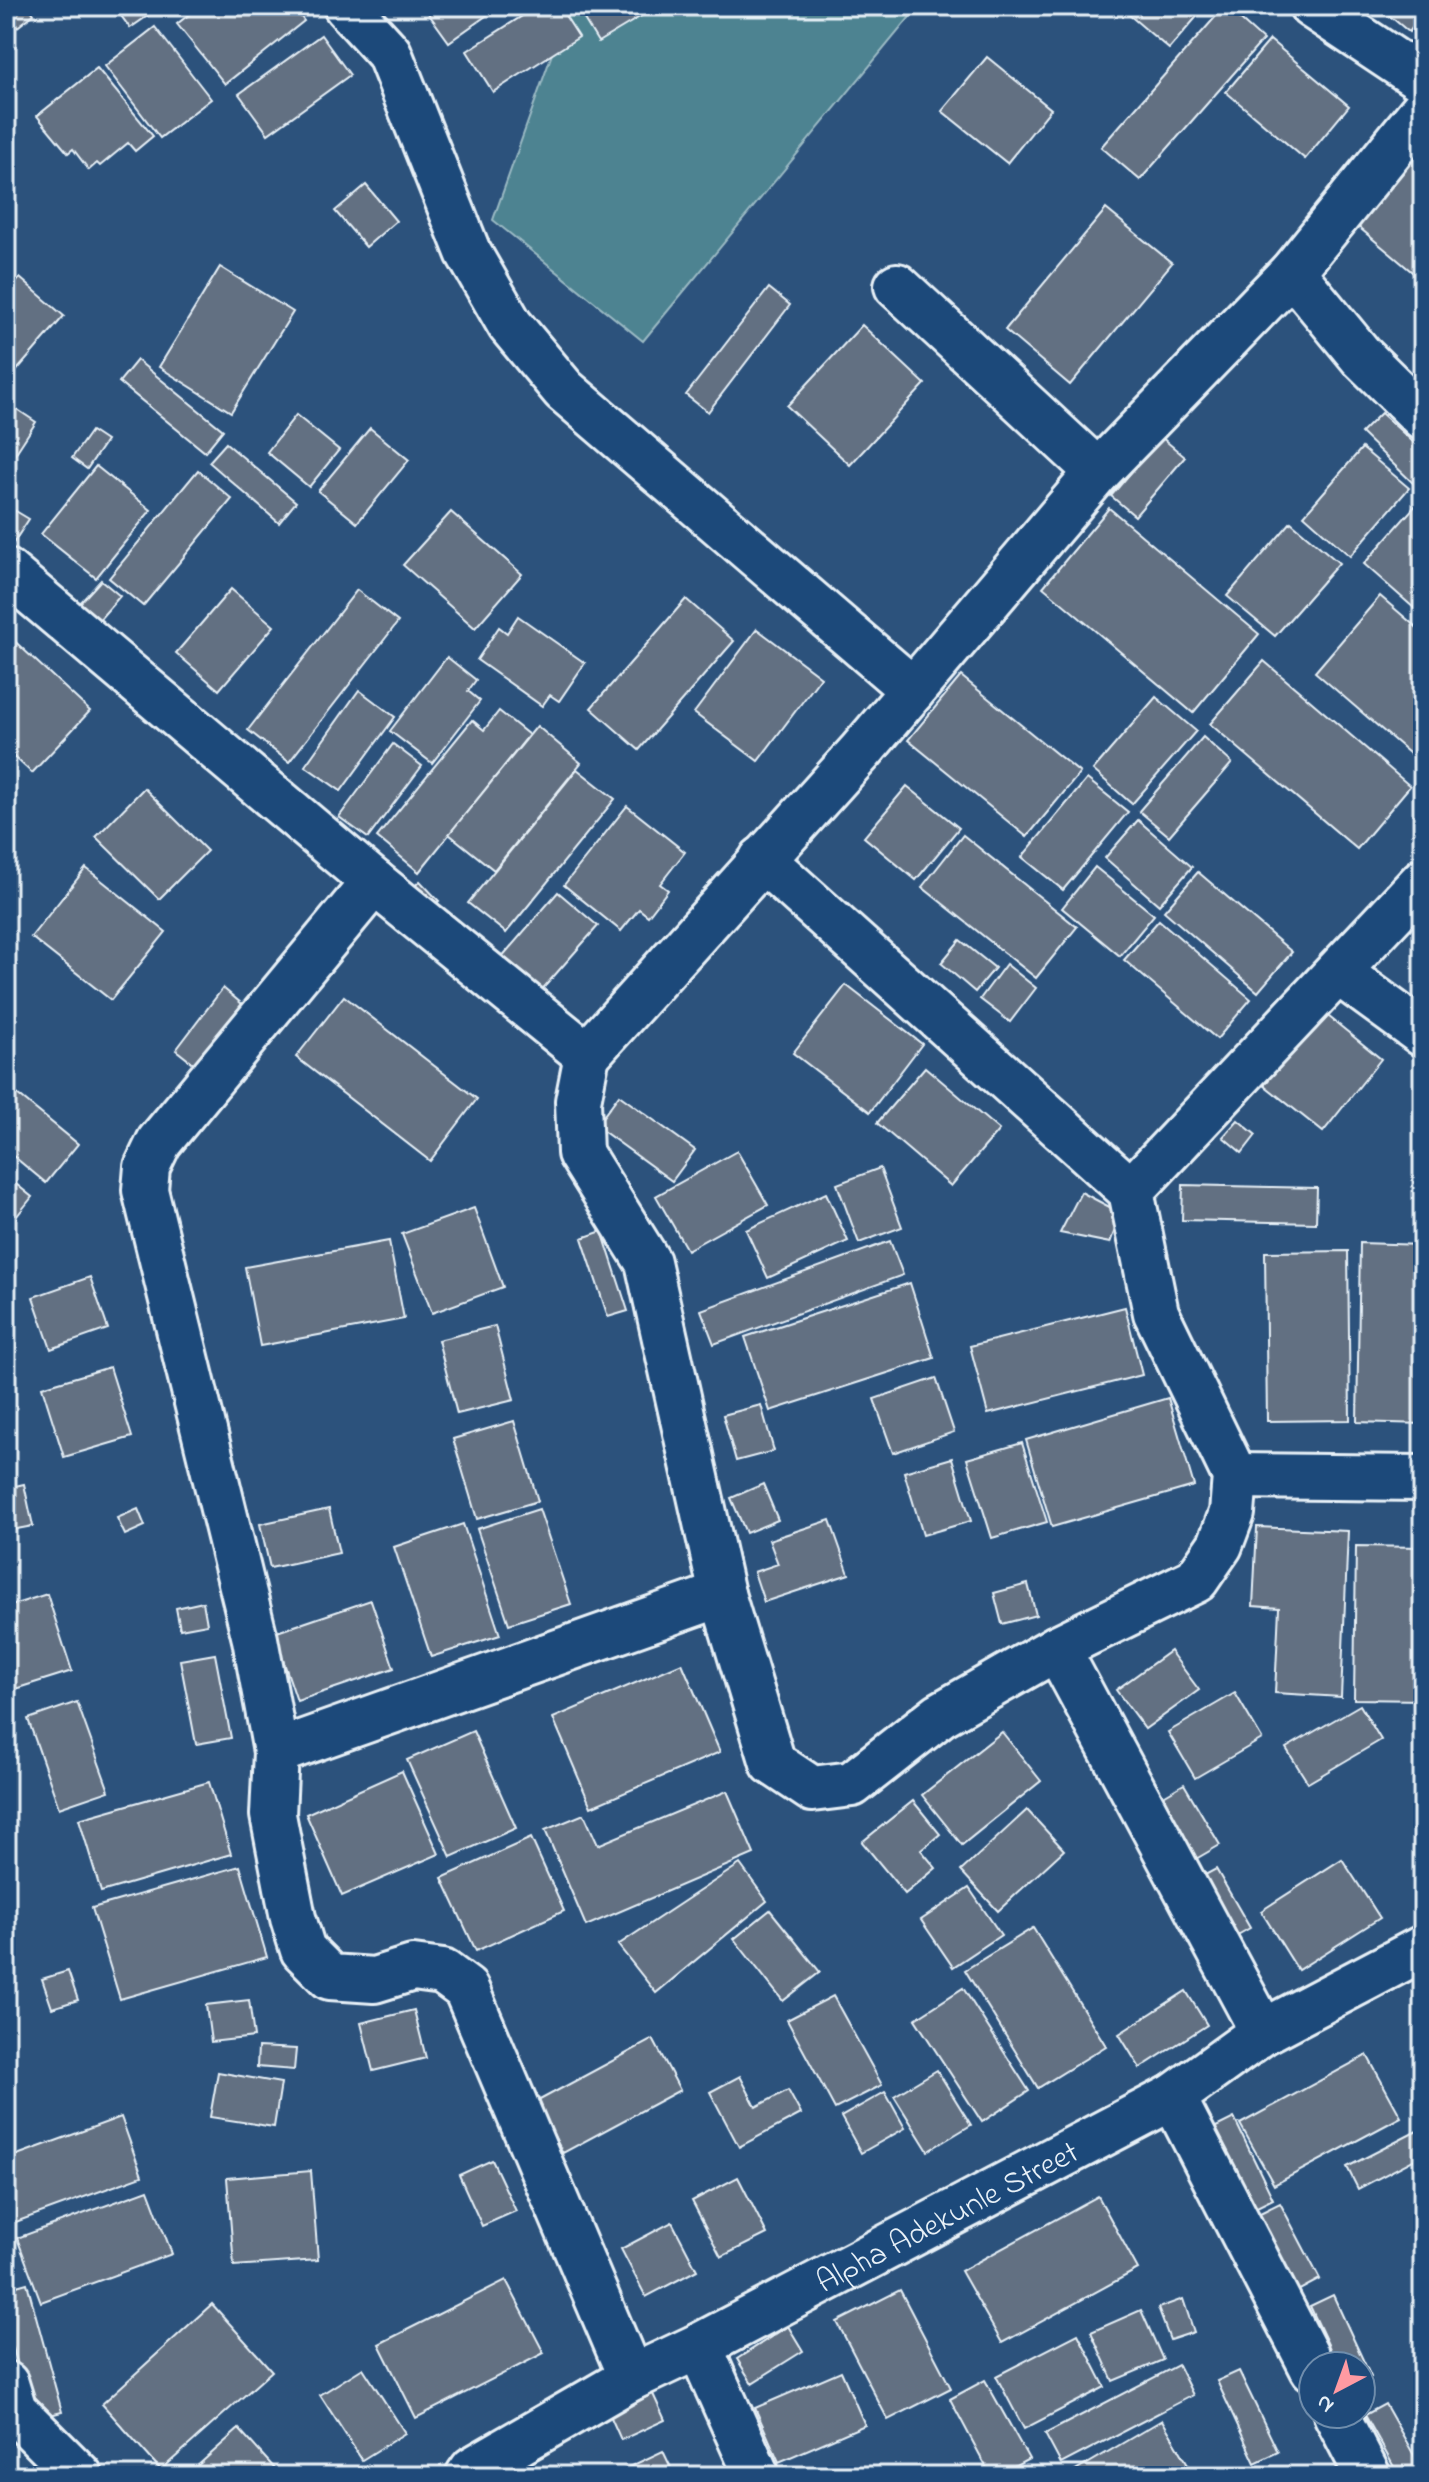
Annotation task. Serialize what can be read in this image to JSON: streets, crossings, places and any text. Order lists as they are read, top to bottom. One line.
{"streets":{"street":["Alpha Adekunle Street"]},"north":"bottom left"}
